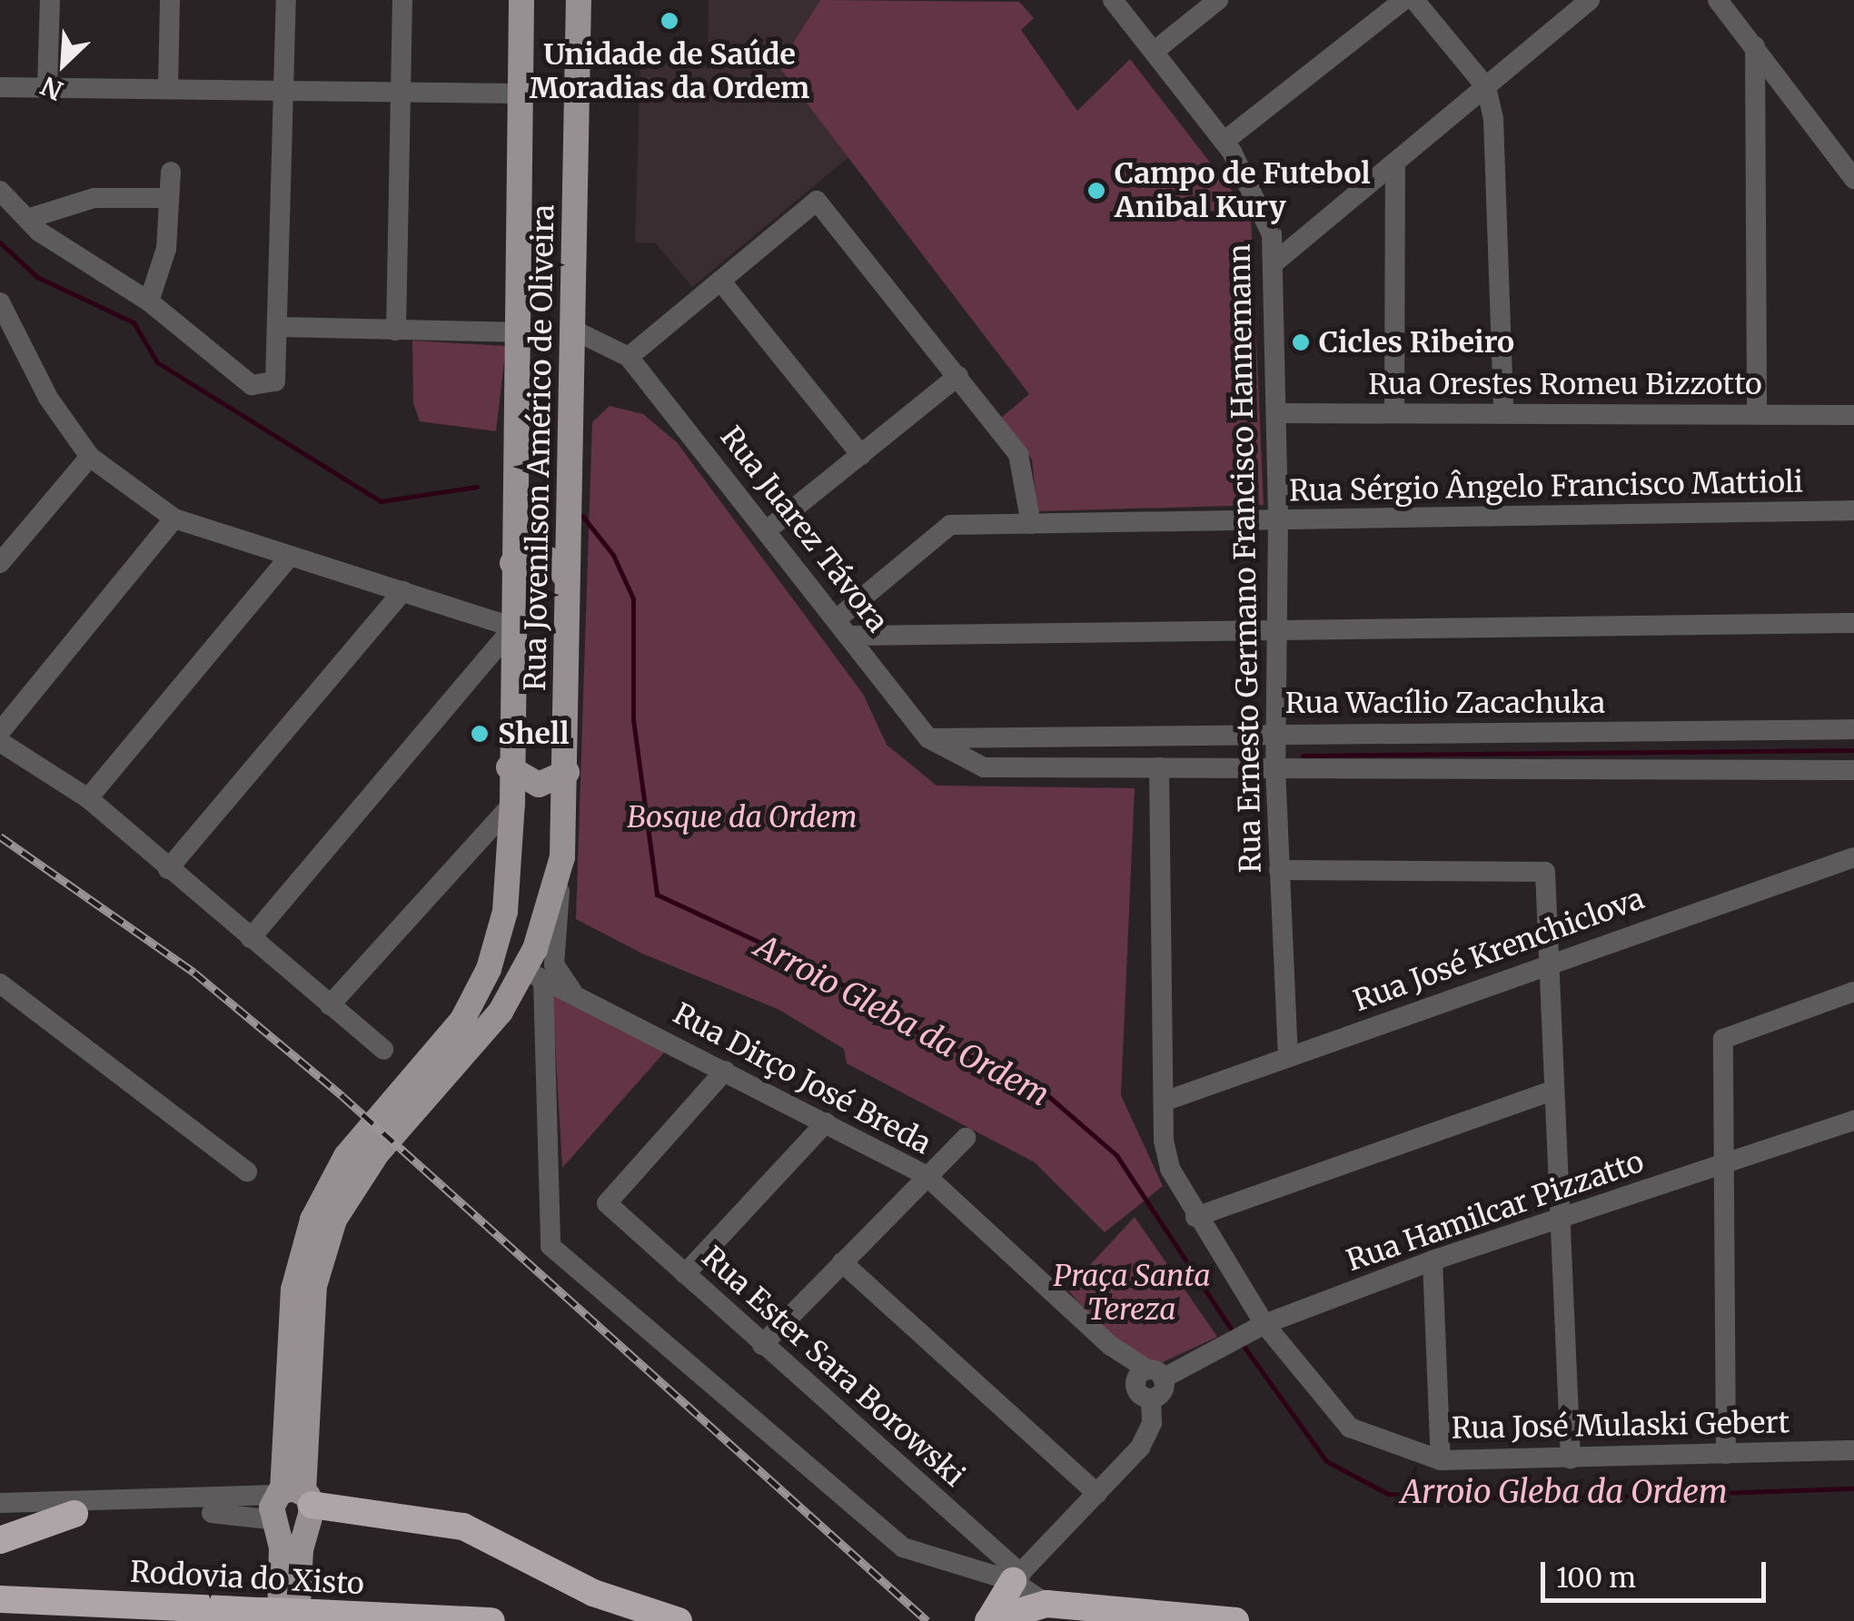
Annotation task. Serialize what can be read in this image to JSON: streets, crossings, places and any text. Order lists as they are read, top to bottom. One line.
{"streets":{"highway":["Rodovia do Xisto"],"main road":["Rua Jovenilson Américo de Oliveira"],"street":["Rua Orestes Romeu Bizzotto","Rua Sérgio Ângelo Francisco Mattioli","Rua Juarez Távora","Rua Ernesto Germano Francisco Hannemann","Rua Wacílio Zacachuka","Rua José Krenchiclova","Rua Dirço José Breda","Rua Hamilcar Pizzatto","Rua Ester Sara Borowski","Rua José Mulaski Gebert"]},"crossings":[["Rua Orestes Romeu Bizzotto","Rua Ernesto Germano Francisco Hannemann"],["Rua Jovenilson Américo de Oliveira","Rua Juarez Távora"],["Rua Jovenilson Américo de Oliveira","Rua Dirço José Breda"],["Rua Sérgio Ângelo Francisco Mattioli","Rua Juarez Távora"],["Rua Sérgio Ângelo Francisco Mattioli","Rua Ernesto Germano Francisco Hannemann"],["Rua Juarez Távora","Rua Wacílio Zacachuka"],["Rua Juarez Távora","Rua José Mulaski Gebert"],["Rua Ernesto Germano Francisco Hannemann","Rua Wacílio Zacachuka"],["Rua Ernesto Germano Francisco Hannemann","Rua José Krenchiclova"],["Rua José Krenchiclova","Rua José Mulaski Gebert"],["Rua Dirço José Breda","Rua Hamilcar Pizzatto"],["Rua Dirço José Breda","Rua Ester Sara Borowski"],["Rua Hamilcar Pizzatto","Rua José Mulaski Gebert"]],"water":["Arroio Gleba da Ordem"],"parks":["Bosque da Ordem","Praça Santa Tereza"],"places":["Unidade de Saúde Moradias da Ordem","Campo de Futebol Anibal Kury","Cicles Ribeiro","Shell"],"scale_bar":"100 m","north":"bottom left"}
